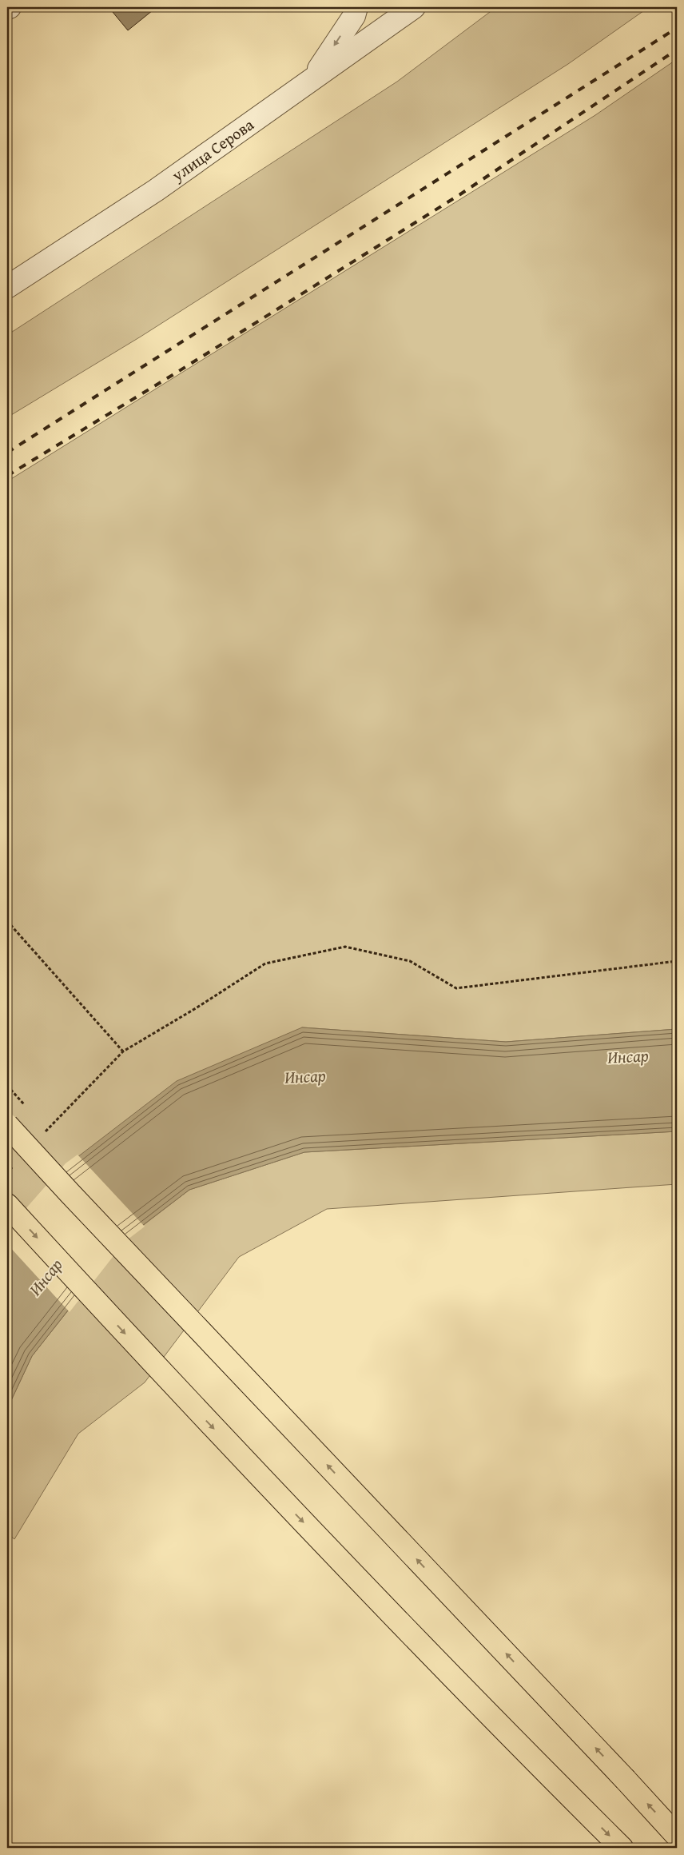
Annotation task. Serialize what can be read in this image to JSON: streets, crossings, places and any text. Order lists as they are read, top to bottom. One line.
{"streets":{"street":["улица Серова"]},"water":["Инсар"]}
